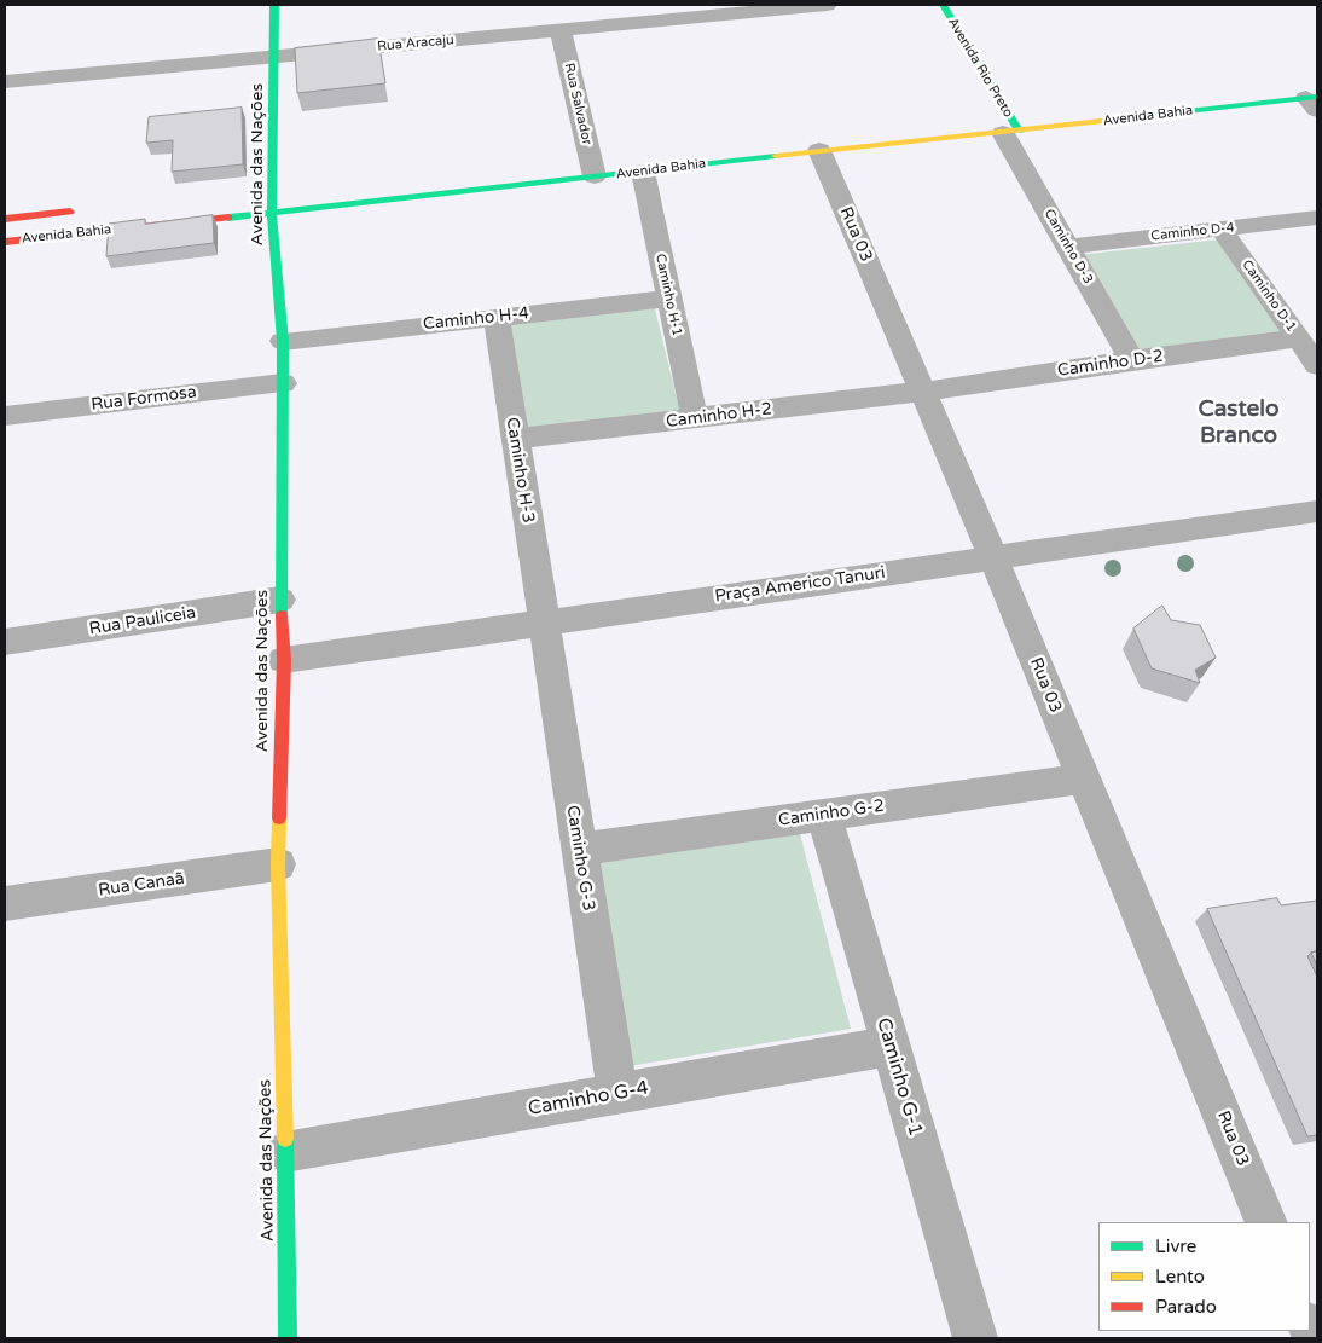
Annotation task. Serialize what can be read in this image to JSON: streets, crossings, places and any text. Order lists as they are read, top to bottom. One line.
{"streets":{"street":["Rua Aracaju","Avenida Rio Preto","Rua Salvador","Avenida Bahia","Avenida das Nações","Caminho D-4","Rua 03","Caminho D-3","Caminho H-1","Caminho D-1","Caminho H-4","Caminho D-2","Rua Formosa","Caminho H-2","Caminho H-3","Praça Americo Tanuri","Rua Pauliceia","Caminho G-2","Caminho G-3","Rua Canaã","Caminho G-1","Caminho G-4"]},"crossings":[["Rua Aracaju","Rua Salvador"],["Rua Aracaju","Avenida das Nações"],["Avenida Rio Preto","Avenida Bahia"],["Avenida Rio Preto","Caminho D-3"],["Rua Salvador","Avenida Bahia"],["Avenida Bahia","Avenida das Nações"],["Avenida Bahia","Rua 03"],["Avenida Bahia","Caminho D-3"],["Avenida Bahia","Caminho H-1"],["Avenida das Nações","Caminho H-4"],["Avenida das Nações","Rua Formosa"],["Avenida das Nações","Praça Americo Tanuri"],["Avenida das Nações","Rua Pauliceia"],["Avenida das Nações","Rua Canaã"],["Avenida das Nações","Caminho G-4"],["Caminho D-4","Caminho D-3"],["Caminho D-4","Caminho D-1"],["Rua 03","Caminho D-2"],["Rua 03","Caminho H-2"],["Rua 03","Praça Americo Tanuri"],["Rua 03","Caminho G-2"],["Caminho D-3","Caminho D-2"],["Caminho H-1","Caminho H-4"],["Caminho H-1","Caminho H-2"],["Caminho D-1","Caminho D-2"],["Caminho H-4","Caminho H-3"],["Caminho D-2","Caminho H-2"],["Caminho H-2","Caminho H-3"],["Caminho H-3","Praça Americo Tanuri"],["Caminho H-3","Caminho G-3"],["Praça Americo Tanuri","Caminho G-3"],["Caminho G-2","Caminho G-3"],["Caminho G-2","Caminho G-1"],["Caminho G-3","Caminho G-4"],["Caminho G-1","Caminho G-4"]],"districts":["Castelo Branco"],"legend":["Livre","Lento","Parado"]}
